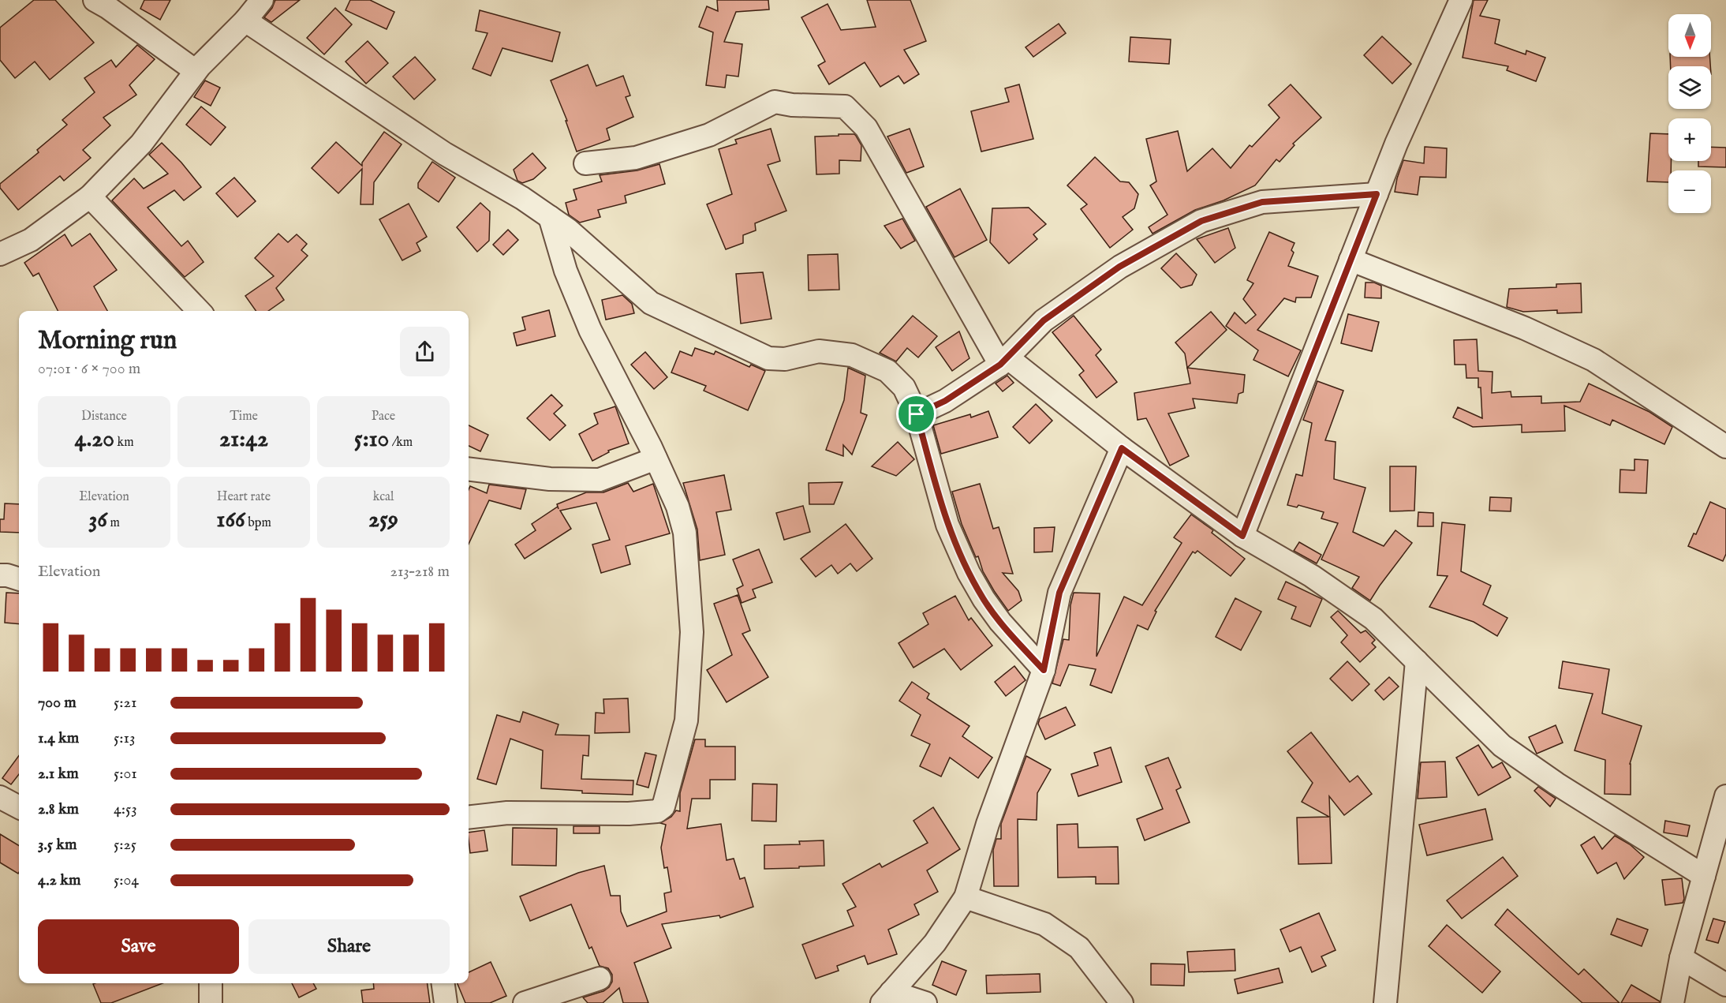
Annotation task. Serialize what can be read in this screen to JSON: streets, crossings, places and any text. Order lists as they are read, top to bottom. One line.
{"north":"bottom","page":{"map_buttons":["+","−"],"heading":["Morning run","07:01 · 6 × 700 m"],"stats":[["Distance","4.20 km"],["Time","21:42"],["Pace","5:10 /km"],["Elevation","36 m"],["Heart rate","166 bpm"],["kcal","259"]],"chart":["Elevation","213–218 m"],"list":[{"name":"700 m","note":"5:21"},{"name":"1.4 km","note":"5:13"},{"name":"2.1 km","note":"5:01"},{"name":"2.8 km","note":"4:53"},{"name":"3.5 km","note":"5:25"},{"name":"4.2 km","note":"5:04"}],"buttons":["Save","Share"]}}
